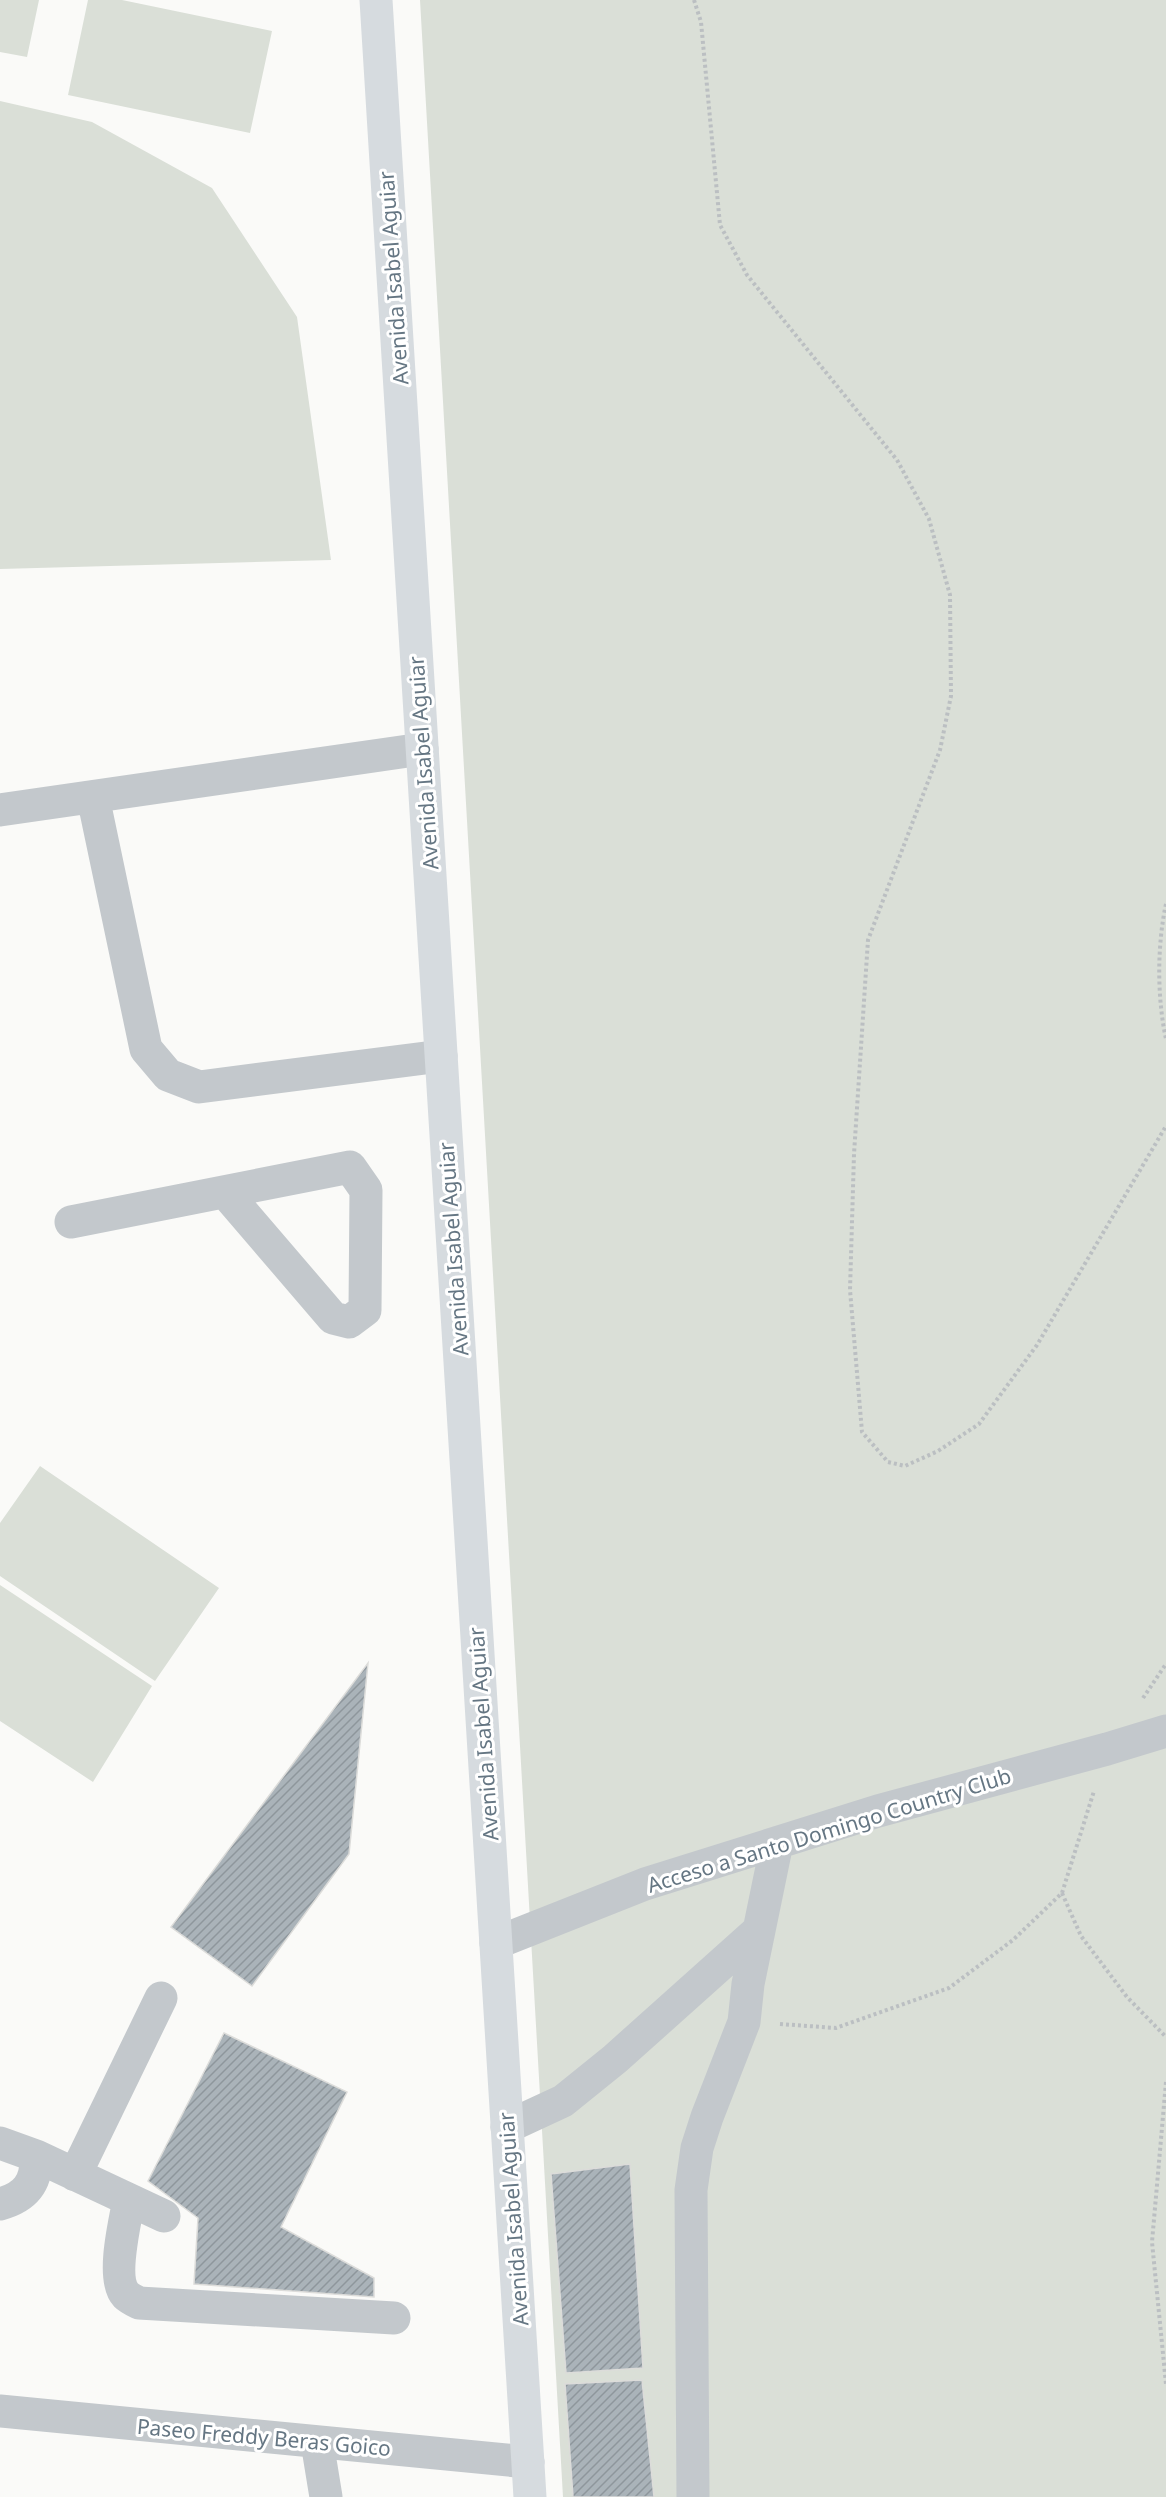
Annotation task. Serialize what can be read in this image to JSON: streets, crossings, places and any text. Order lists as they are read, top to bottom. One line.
{"streets":{"main road":["Avenida Isabel Aguiar"],"street":["Acceso a Santo Domingo Country Club","Paseo Freddy Beras Goico"]},"crossings":[["Avenida Isabel Aguiar","Acceso a Santo Domingo Country Club"],["Avenida Isabel Aguiar","Paseo Freddy Beras Goico"]]}
